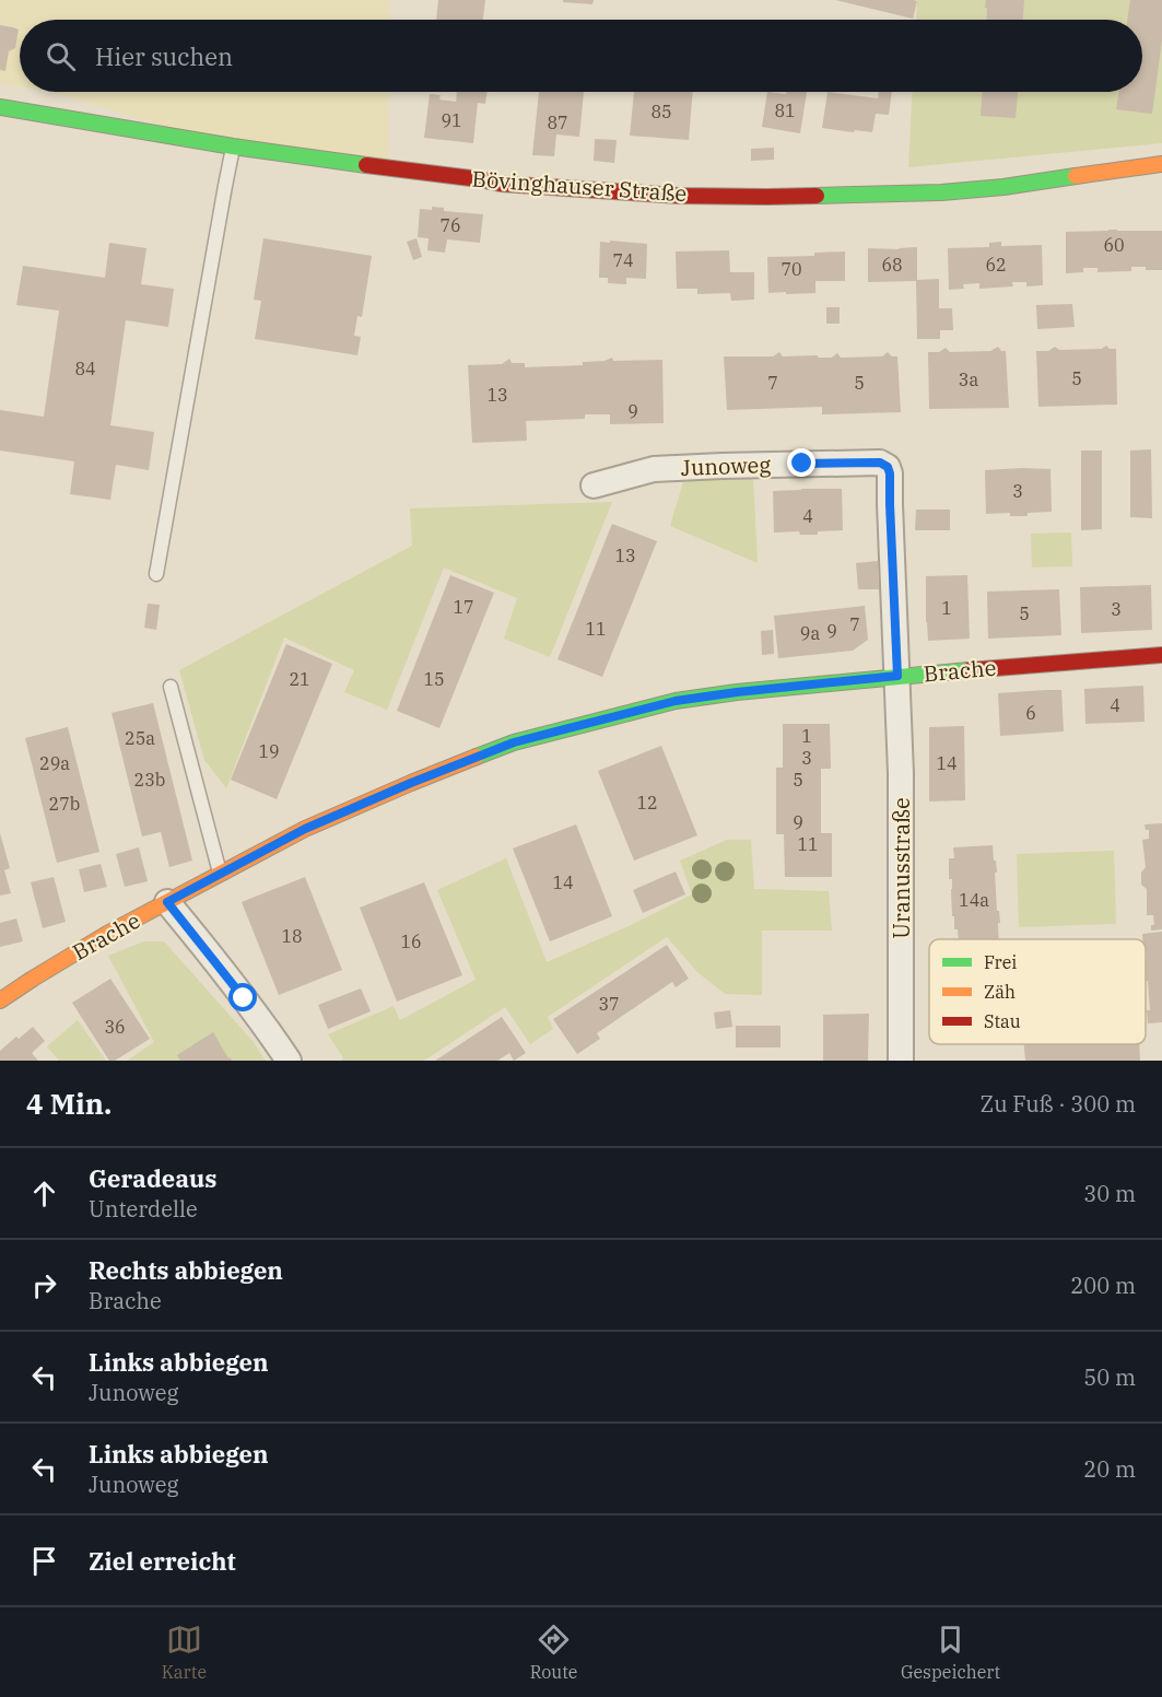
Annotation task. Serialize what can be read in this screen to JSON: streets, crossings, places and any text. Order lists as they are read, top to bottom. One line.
{"streets":{"street":["Bövinghauser Straße","Junoweg","Brache","Uranusstraße"]},"crossings":[["Junoweg","Brache"],["Junoweg","Uranusstraße"],["Brache","Uranusstraße"]],"house_numbers":["81","85","91","87","76","60","74","68","62","70","84","5","3a","7","5","13","9","3","4","13","17","1","3","5","7","11","9","9a","21","15","4","6","1","25a","19","3","29a","14","23b","5","12","27b","9","11","14","14a","18","16","37","36"],"legend":["Frei","Zäh","Stau"],"page":{"search":"Hier suchen","heading":["4 Min.","Zu Fuß · 300 m"],"list":[["Geradeaus","Unterdelle","30 m"],["Rechts abbiegen","Brache","200 m"],["Links abbiegen","Junoweg","50 m"],["Links abbiegen","Junoweg","20 m"],"Ziel erreicht"],"nav":["Karte","Route","Gespeichert"]}}
